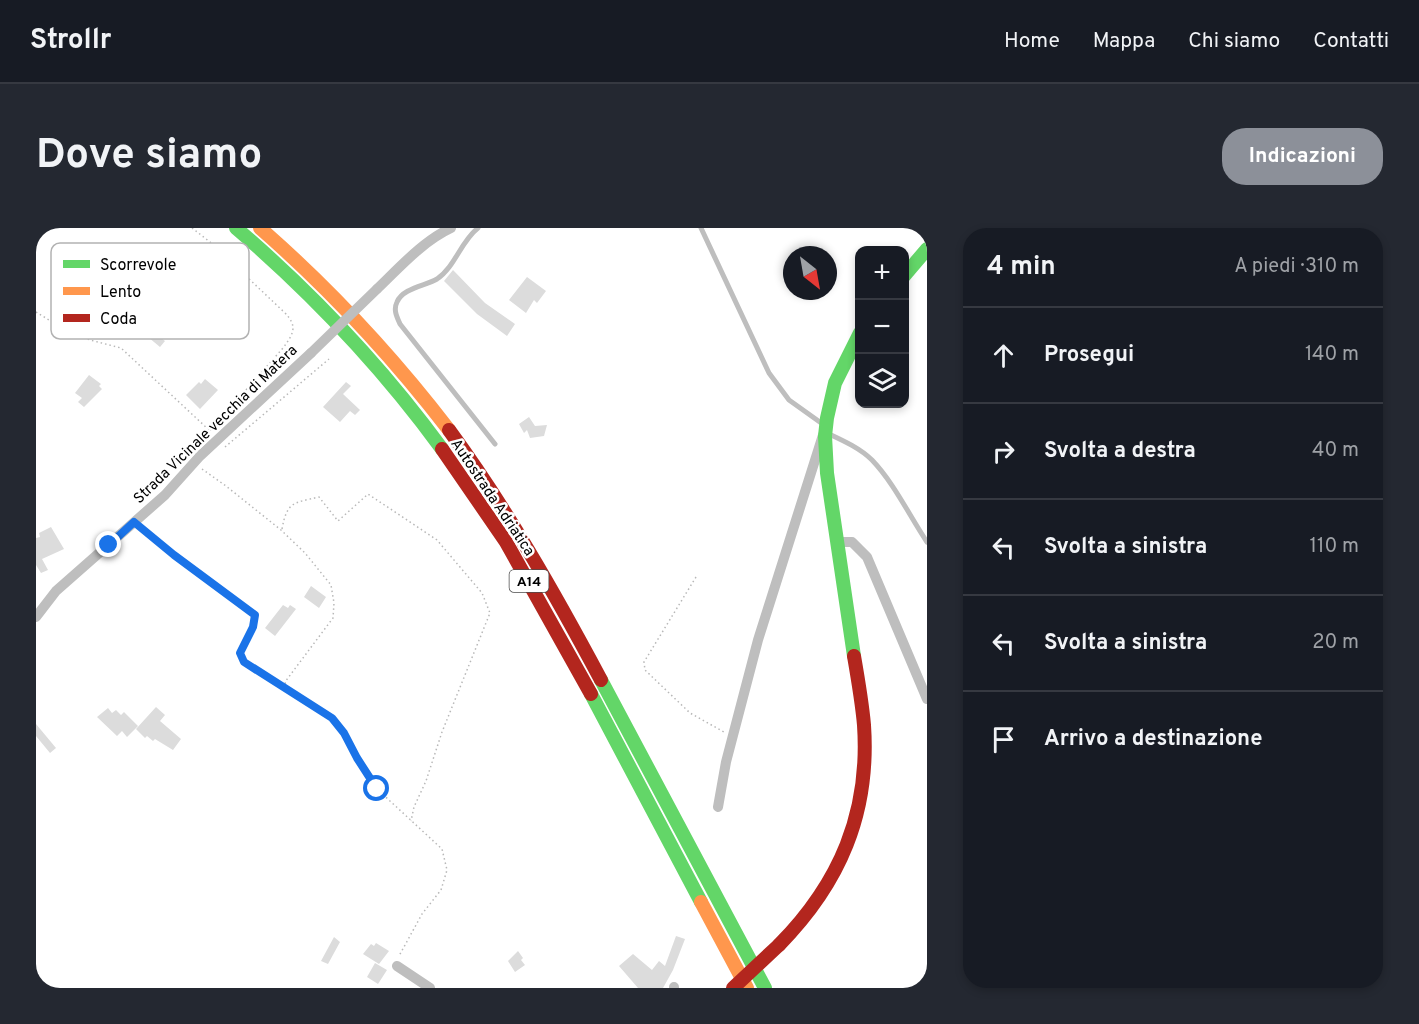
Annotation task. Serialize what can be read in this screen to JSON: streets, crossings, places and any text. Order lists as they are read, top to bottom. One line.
{"streets":{"main road":["Autostrada Adriatica","A14"],"street":["Strada Vicinale vecchia di Matera"]},"legend":["Scorrevole","Lento","Coda"],"north":"bottom right","page":{"header":"Strollr","nav":["Home","Mappa","Chi siamo","Contatti"],"buttons":"Indicazioni","title":"Dove siamo","heading":["4 min","A piedi · 310 m"],"map_buttons":["+","−"],"list":[["Prosegui","140 m"],["Svolta a destra","40 m"],["Svolta a sinistra","110 m"],["Svolta a sinistra","20 m"],"Arrivo a destinazione"]}}
